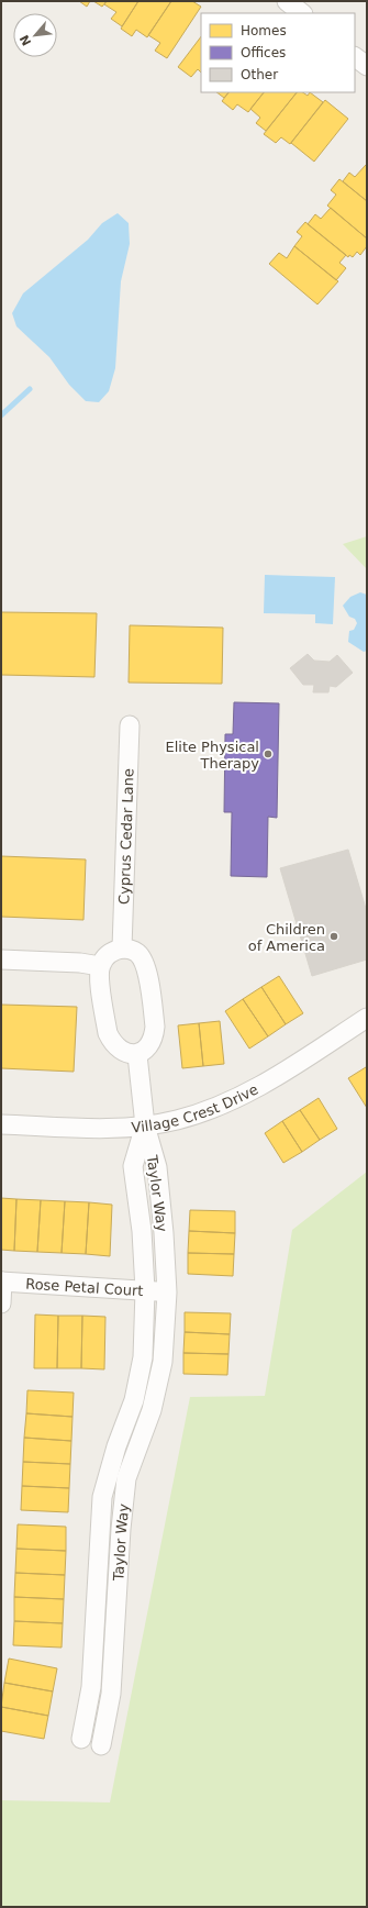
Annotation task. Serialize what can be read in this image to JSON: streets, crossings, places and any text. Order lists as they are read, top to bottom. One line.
{"streets":{"street":["Cyprus Cedar Lane","Village Crest Drive","Taylor Way","Rose Petal Court"]},"crossings":[["Village Crest Drive","Taylor Way"],["Taylor Way","Rose Petal Court"]],"places":["Elite Physical Therapy","Children of America"],"legend":["Homes","Offices","Other"],"north":"bottom left"}
